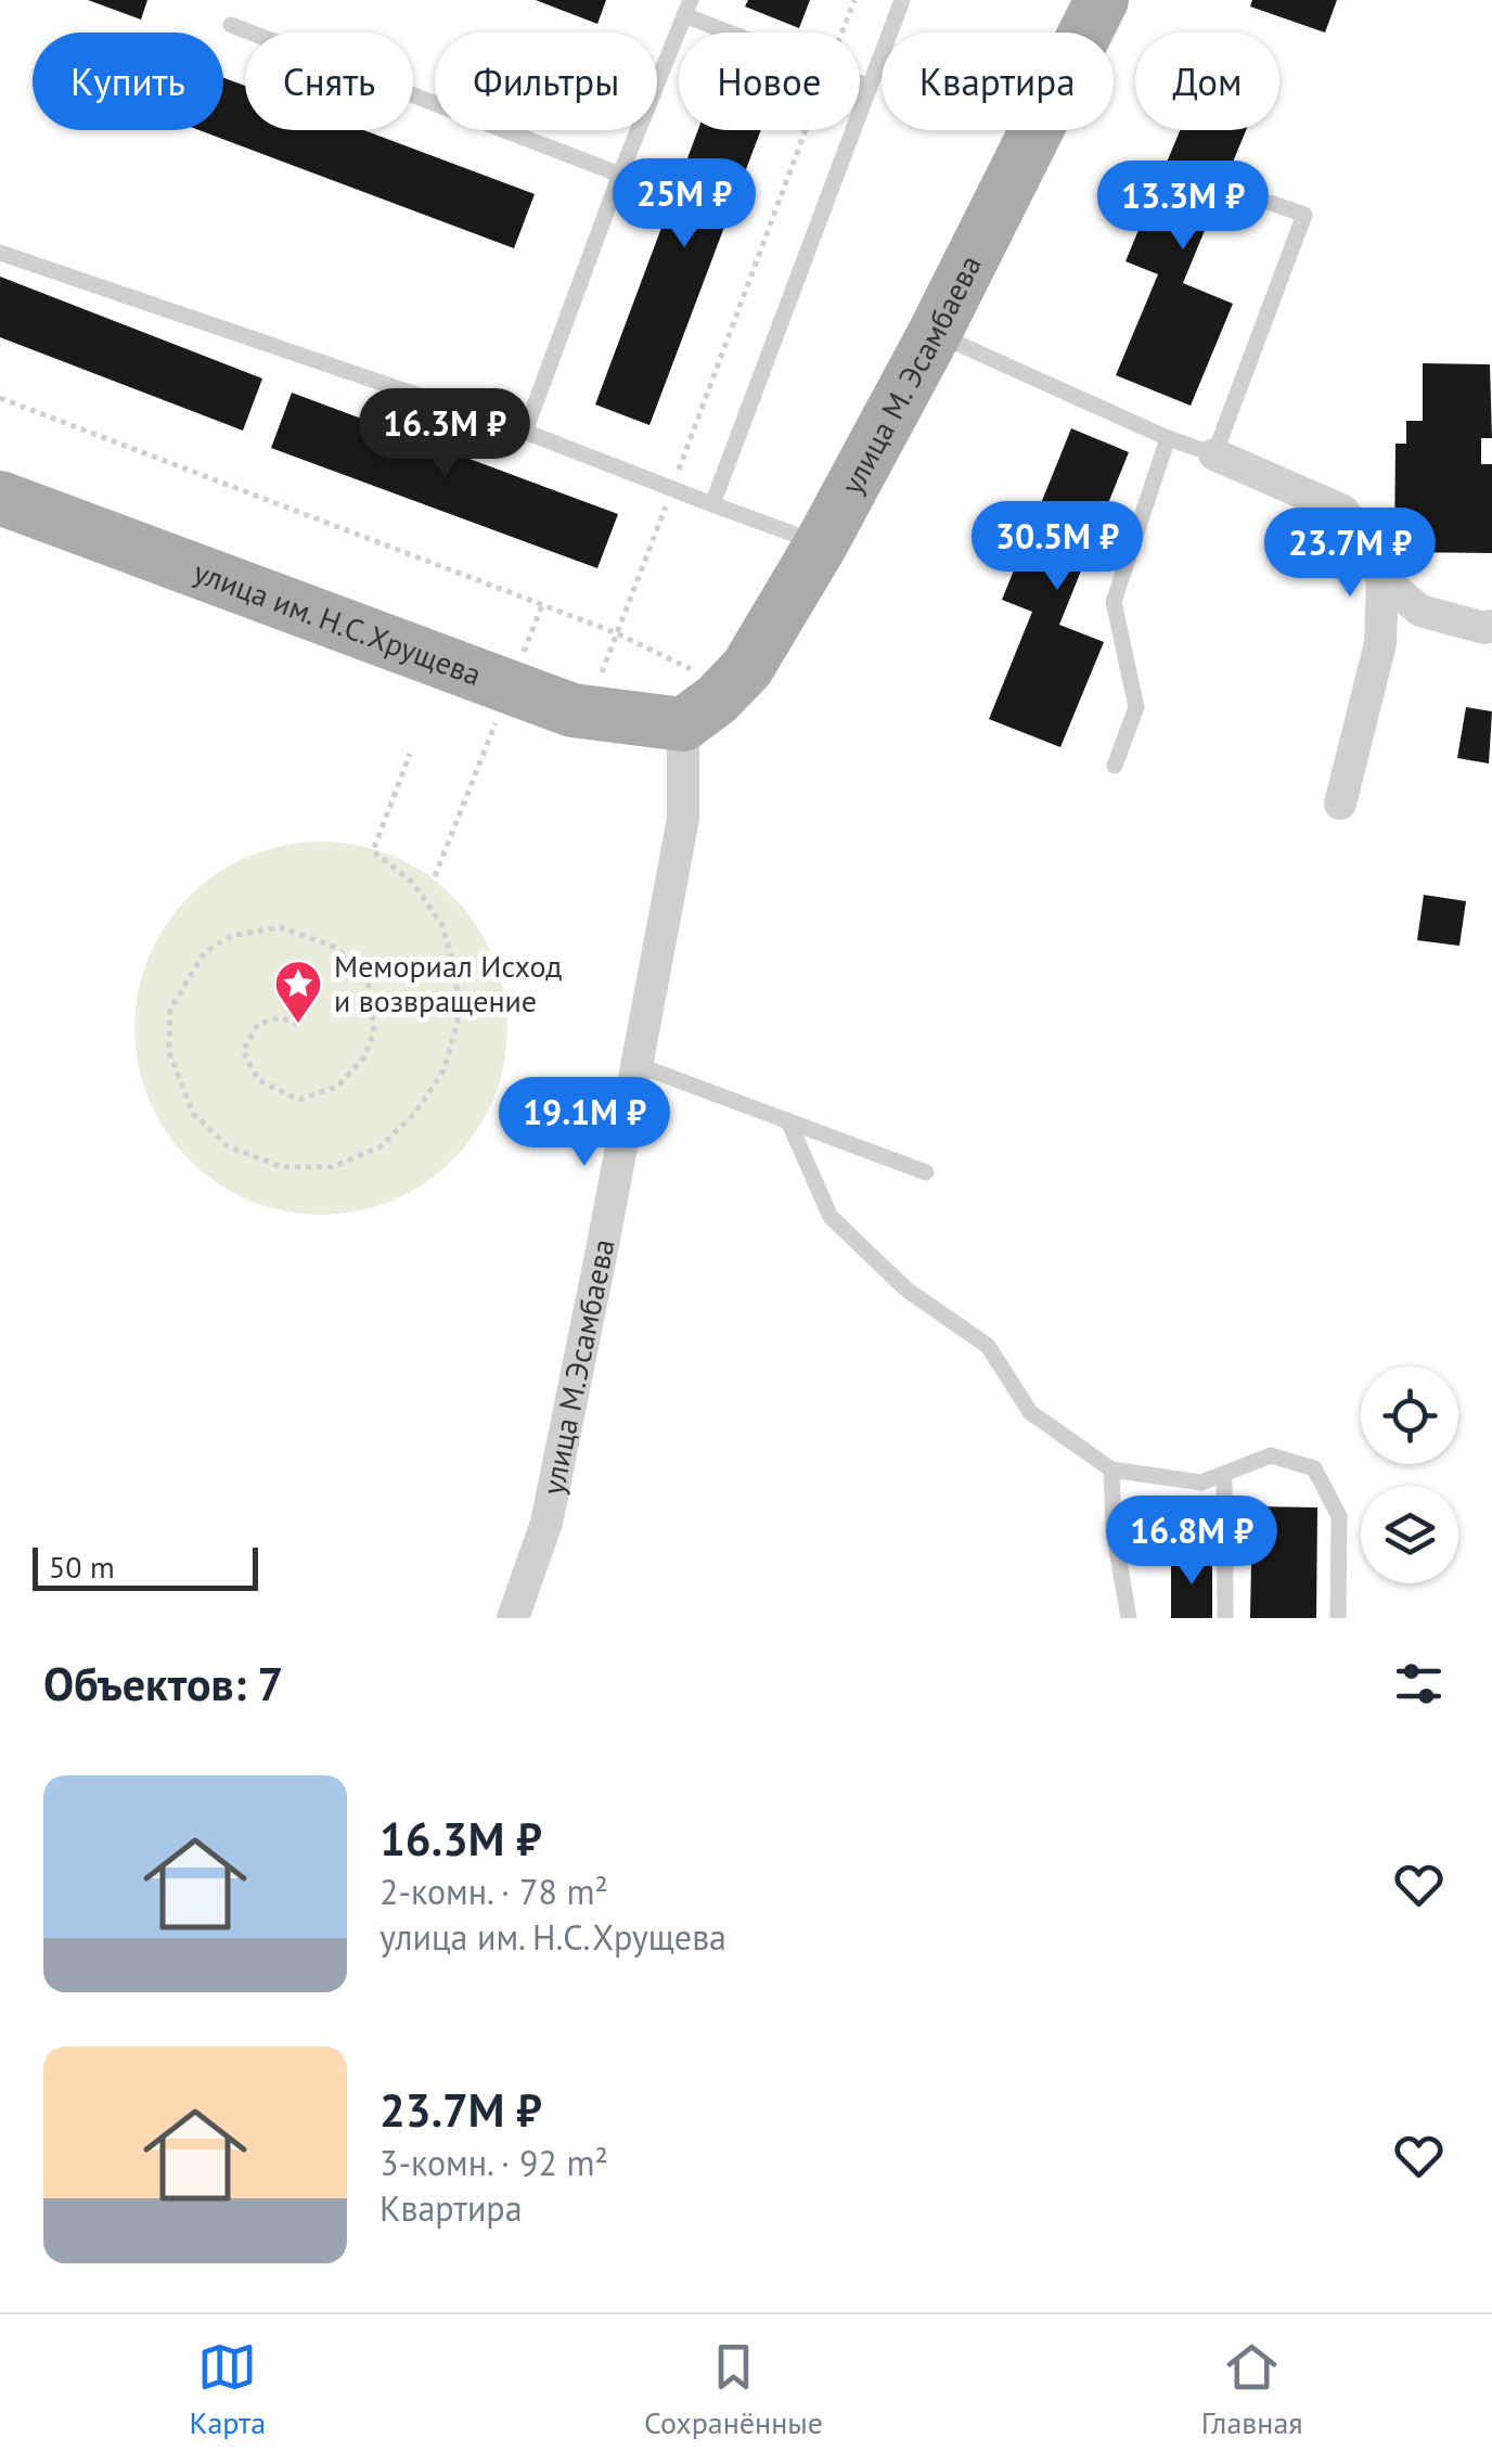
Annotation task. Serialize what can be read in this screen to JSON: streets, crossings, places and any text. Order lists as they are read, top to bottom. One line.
{"streets":{"main road":["улица М. Эсамбаева","улица им. Н.С.Хрущева"],"street":["улица М.Эсамбаева"]},"crossings":[["улица М. Эсамбаева","улица им. Н.С.Хрущева"],["улица М. Эсамбаева","улица М.Эсамбаева"],["улица им. Н.С.Хрущева","улица М.Эсамбаева"]],"places":{"place":["Мемориал Исход и возвращение"]},"scale_bar":"50 m","page":{"chip":["Купить","Снять","Фильтры","Новое","Квартира","Дом"],"price":["25M ₽","13.3M ₽","16.3M ₽","30.5M ₽","23.7M ₽","19.1M ₽","16.8M ₽"],"scale":"50 m","heading":"Объектов: 7","list":[{"name":"16.3M ₽","note":"2-комн. · 78 m² · улица им. Н.С.Хрущева"},{"name":"23.7M ₽","note":"3-комн. · 92 m² · Квартира"}],"tabs":["Карта","Сохранённые","Главная"]}}
